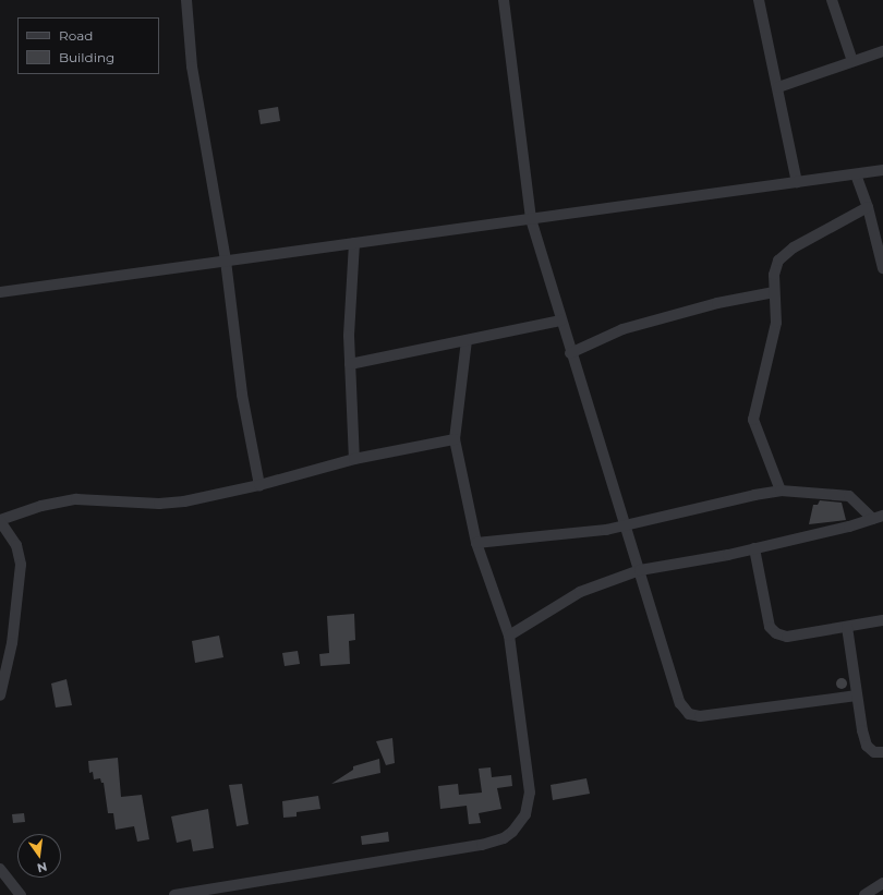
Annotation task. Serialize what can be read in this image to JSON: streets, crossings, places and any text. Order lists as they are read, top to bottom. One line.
{"legend":["Road","Building"],"north":"bottom"}
